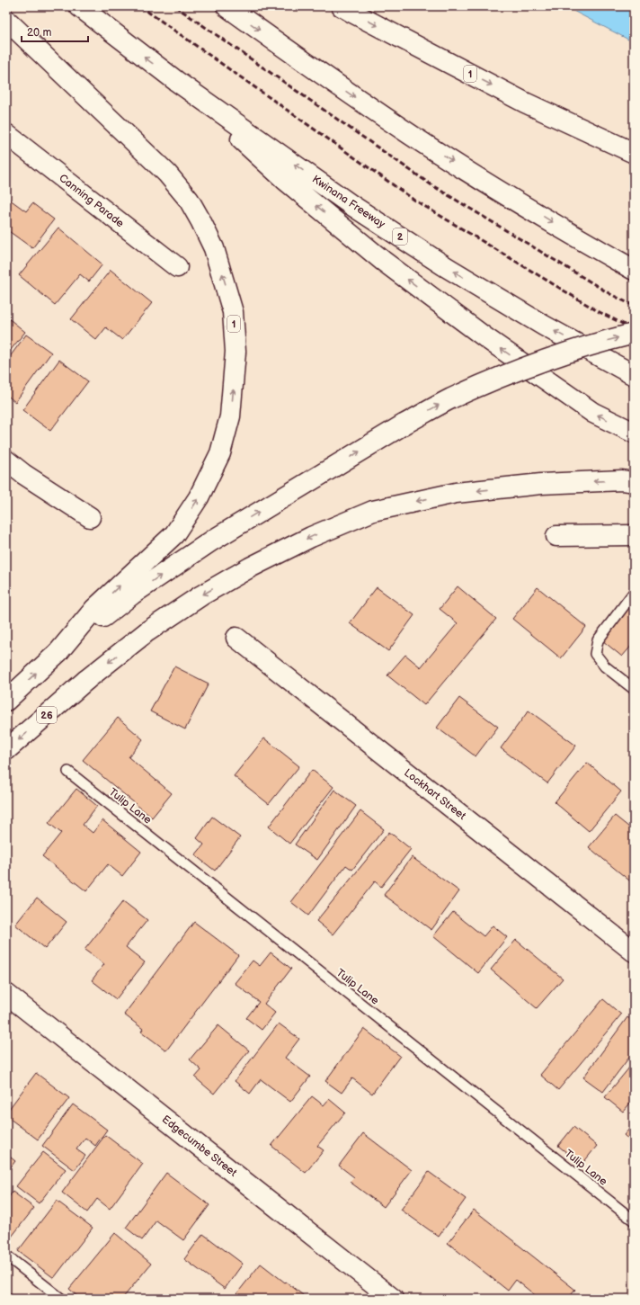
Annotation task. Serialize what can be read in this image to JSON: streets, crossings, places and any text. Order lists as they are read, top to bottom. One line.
{"streets":{"main road":["1","Canning Parade","Kwinana Freeway","2","26","Lockhart Street","Edgecumbe Street"],"lane":["Tulip Lane"]},"scale_bar":"20 m"}
